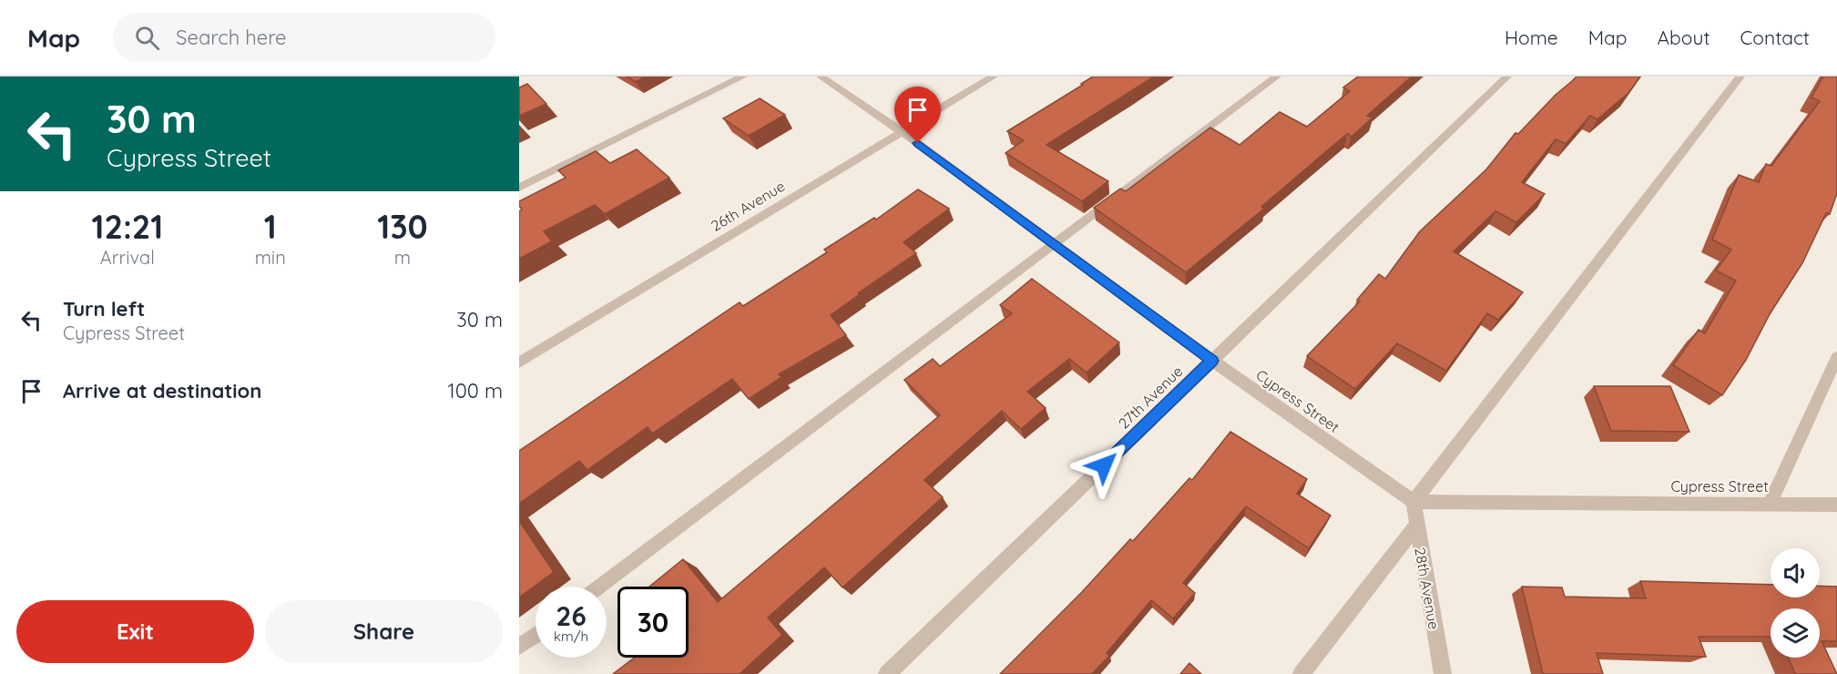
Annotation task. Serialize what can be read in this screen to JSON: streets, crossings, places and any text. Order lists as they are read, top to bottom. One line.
{"streets":{"street":["26th Avenue","27th Avenue","Cypress Street","28th Avenue"]},"crossings":[["26th Avenue","Cypress Street"],["27th Avenue","Cypress Street"],["Cypress Street","28th Avenue"]],"page":{"header":"Map","search":"Search here","nav":["Home","Map","About","Contact"],"turn":["30 m","Cypress Street"],"eta":["12:21","Arrival","1","min","130","m"],"list":[{"name":"Turn left","note":"Cypress Street","value":"30 m"},{"name":"Arrive at destination","value":"100 m"}],"speed":"26 km/h","limit":"30","buttons":["Exit","Share"]}}
